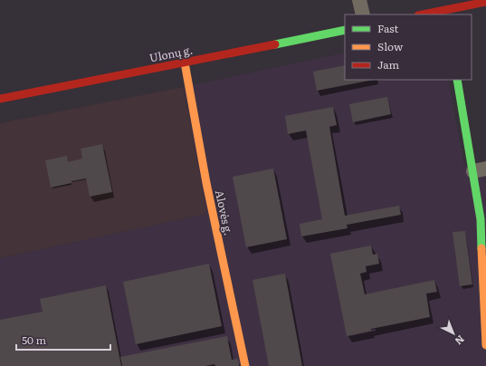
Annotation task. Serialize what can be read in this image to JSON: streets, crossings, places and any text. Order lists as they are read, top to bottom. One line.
{"streets":{"street":["Ulonų g.","Alovės g."]},"crossings":[["Ulonų g.","Alovės g."]],"legend":["Fast","Slow","Jam"],"scale_bar":"50 m","north":"bottom right"}
